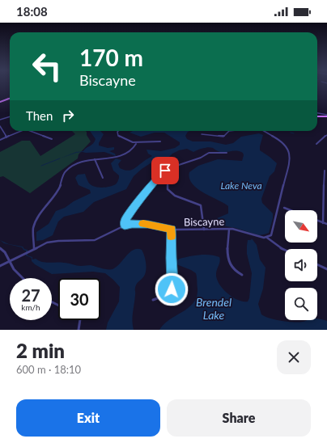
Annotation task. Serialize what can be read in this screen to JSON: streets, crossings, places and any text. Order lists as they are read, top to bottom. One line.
{"streets":{"street":["Biscayne"]},"water":["Lake Neva","Brendel Lake"],"north":"bottom right","page":{"status":"18:08","turn":["170 m","Biscayne"],"then":"Then","speed":"27 km/h","limit":"30","heading":["2 min","600 m · 18:10"],"buttons":["Exit","Share"]}}
